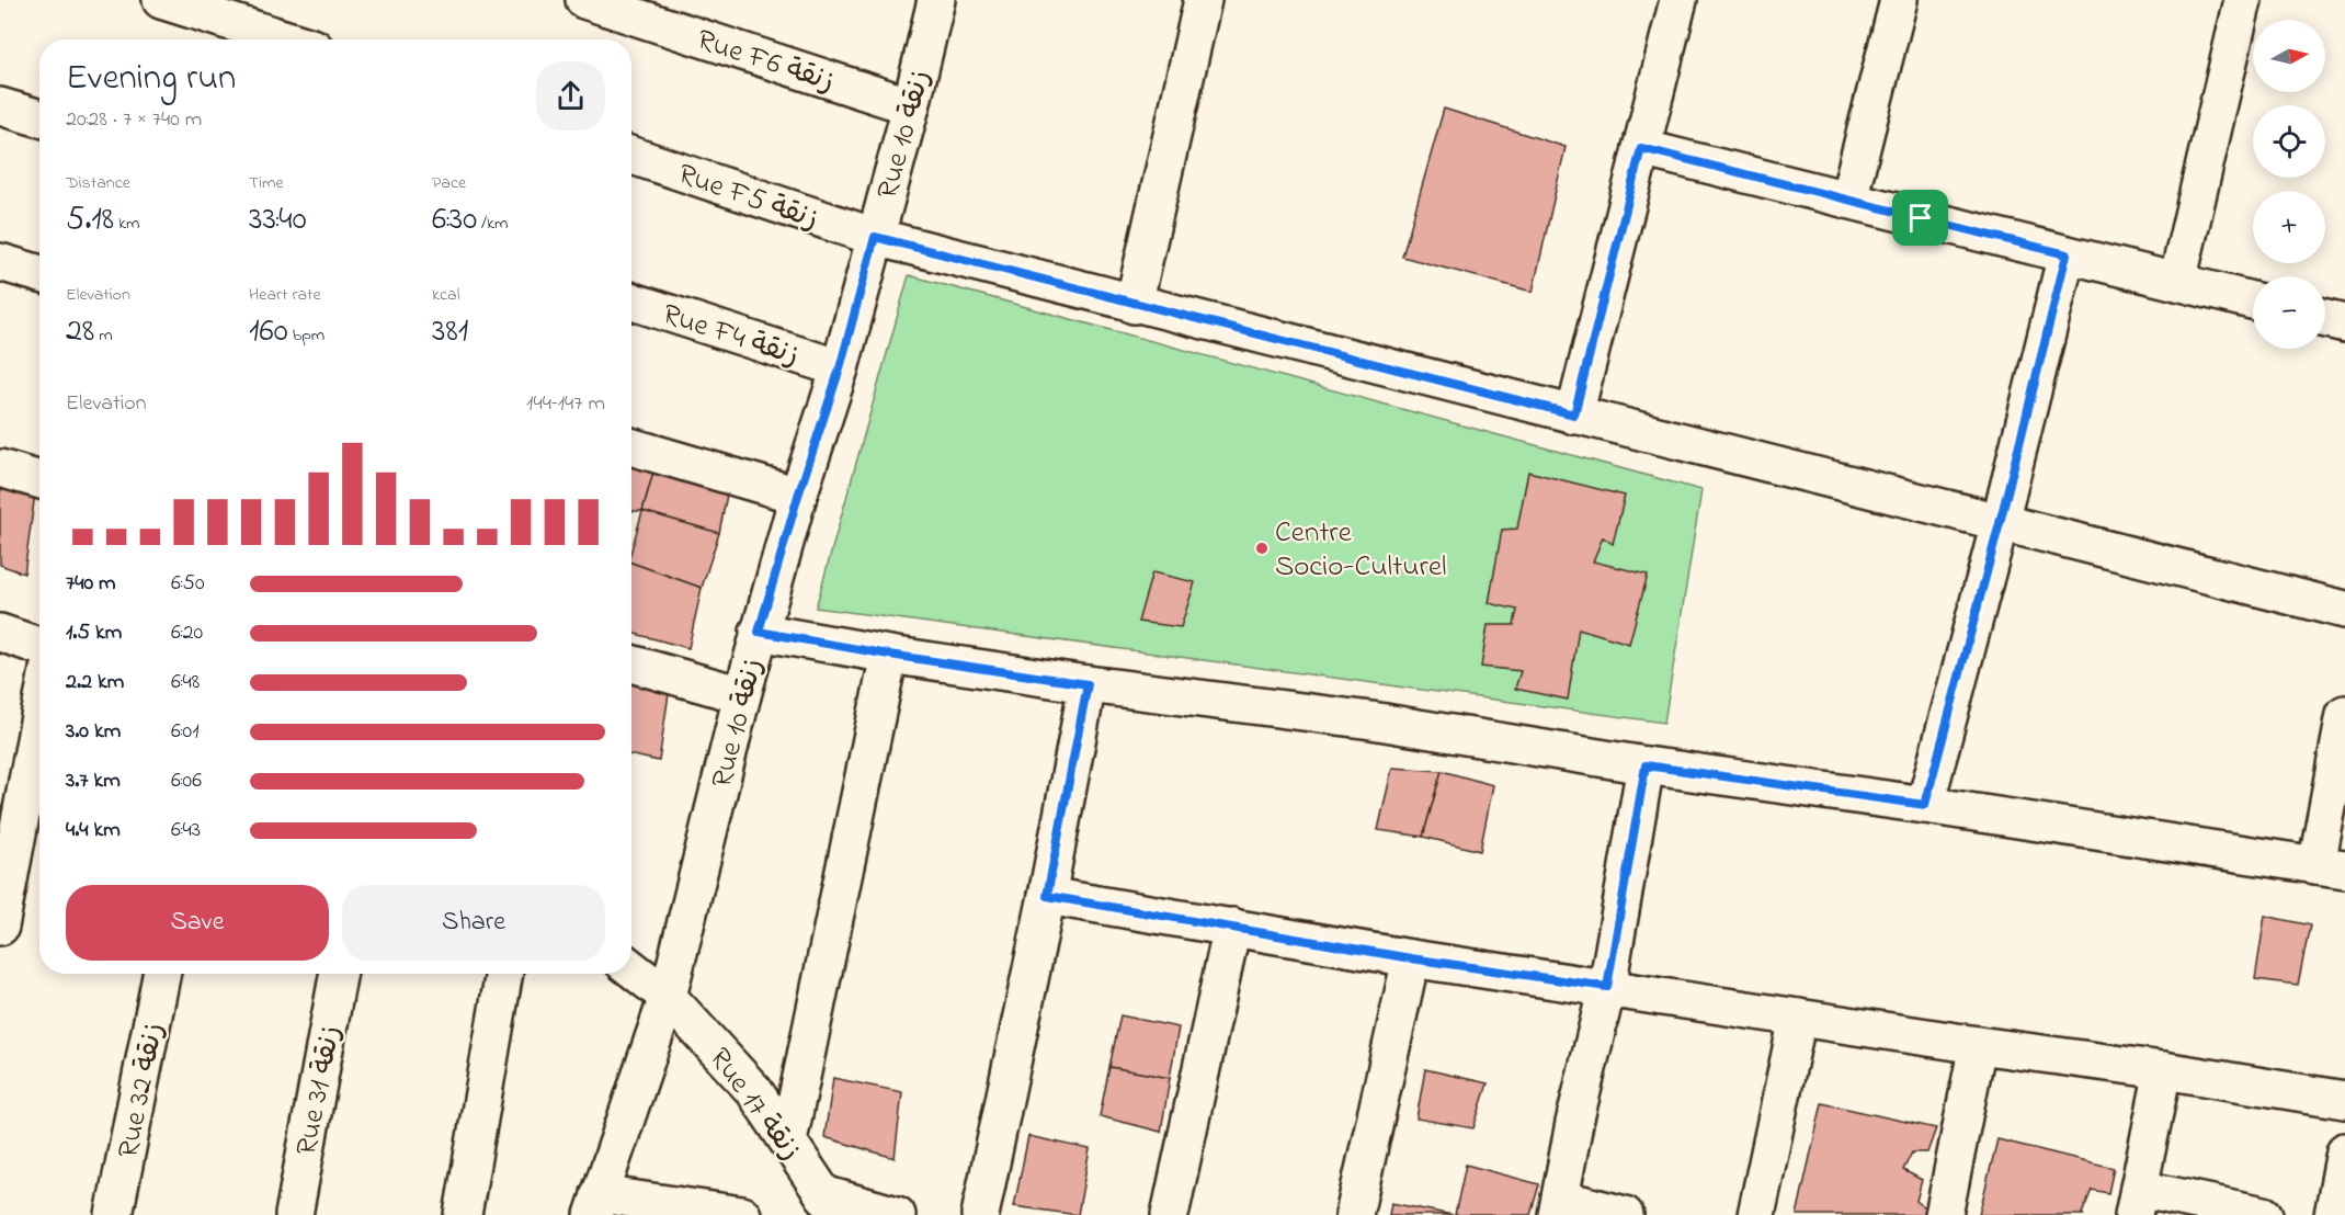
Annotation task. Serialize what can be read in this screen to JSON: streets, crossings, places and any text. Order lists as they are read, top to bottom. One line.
{"streets":{"street":["Rue F6 زنقة","Rue 10 زنقة","Rue F5 زنقة","Rue F4 زنقة","Rue 32 زنقة","Rue 31 زنقة","Rue 17 زنقة"]},"crossings":[["Rue F6 زنقة","Rue 10 زنقة"],["Rue 10 زنقة","Rue F5 زنقة"],["Rue 10 زنقة","Rue F4 زنقة"],["Rue 10 زنقة","Rue 17 زنقة"]],"places":["Centre Socio-Culturel"],"north":"right","page":{"map_buttons":["+","−"],"heading":["Evening run","20:28 · 7 × 740 m"],"stats":[["Distance","5.18 km"],["Time","33:40"],["Pace","6:30 /km"],["Elevation","28 m"],["Heart rate","160 bpm"],["kcal","381"]],"chart":["Elevation","144–147 m"],"list":[{"name":"740 m","note":"6:50"},{"name":"1.5 km","note":"6:20"},{"name":"2.2 km","note":"6:48"},{"name":"3.0 km","note":"6:01"},{"name":"3.7 km","note":"6:06"},{"name":"4.4 km","note":"6:43"}],"buttons":["Save","Share"]}}
